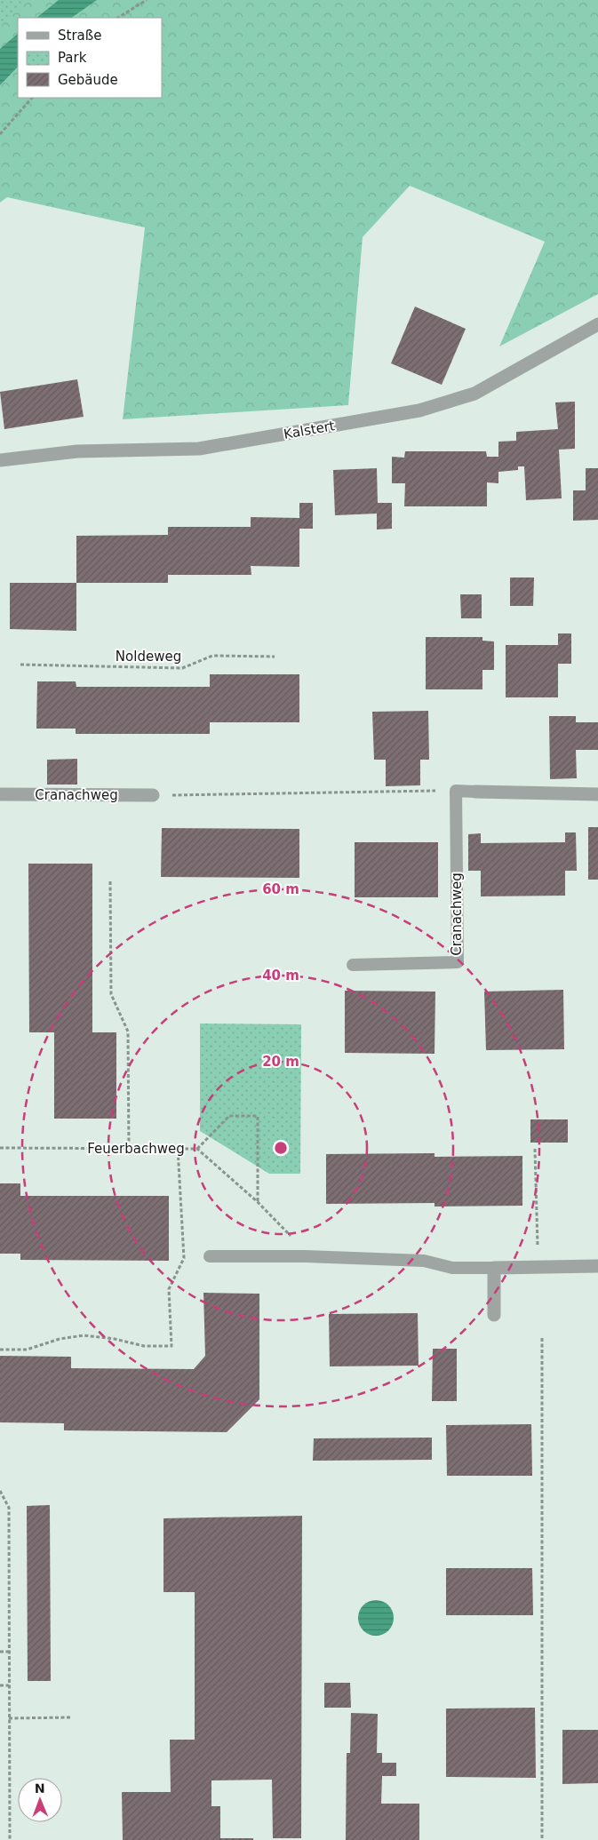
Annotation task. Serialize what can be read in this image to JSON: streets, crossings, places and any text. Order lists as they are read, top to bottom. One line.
{"streets":{"street":["Kalstert","Cranachweg"],"path":["Noldeweg","Feuerbachweg"]},"legend":["Straße","Park","Gebäude"],"north":"top","rings":["60 m","40 m","20 m"]}
